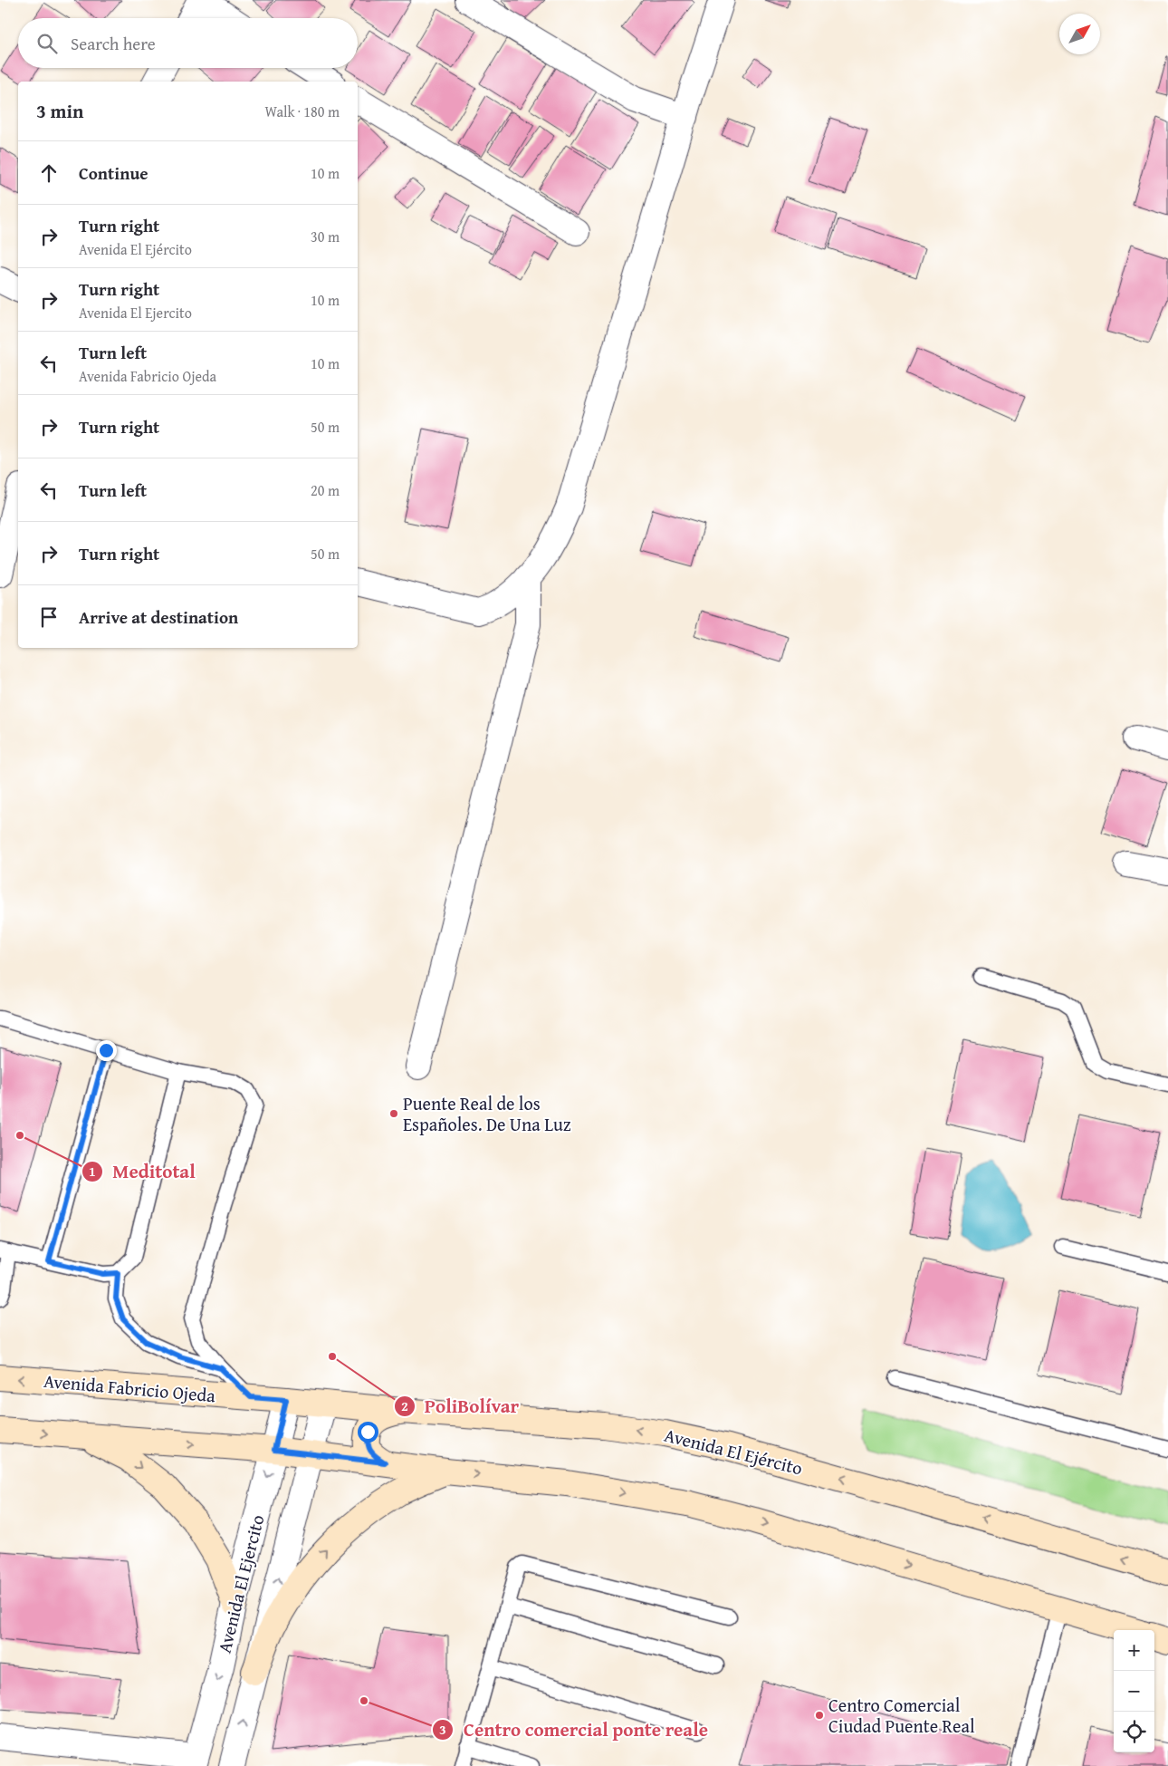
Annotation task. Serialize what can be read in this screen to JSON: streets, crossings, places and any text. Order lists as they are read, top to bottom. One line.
{"streets":{"street":["Avenida Fabricio Ojeda","Avenida El Ejército","Avenida El Ejercito"]},"crossings":[["Avenida Fabricio Ojeda","Avenida El Ejército"],["Avenida Fabricio Ojeda","Avenida El Ejercito"],["Avenida El Ejército","Avenida El Ejercito"]],"places":["Puente Real de los Españoles. De Una Luz","Meditotal","PoliBolívar","Centro comercial ponte reale","Centro Comercial Ciudad Puente Real"],"north":"top right","page":{"search":"Search here","heading":["3 min","Walk · 180 m"],"list":[["Continue","10 m"],["Turn right","Avenida El Ejército","30 m"],["Turn right","Avenida El Ejercito","10 m"],["Turn left","Avenida Fabricio Ojeda","10 m"],["Turn right","50 m"],["Turn left","20 m"],["Turn right","50 m"],"Arrive at destination"],"map_buttons":["+","−"]}}
